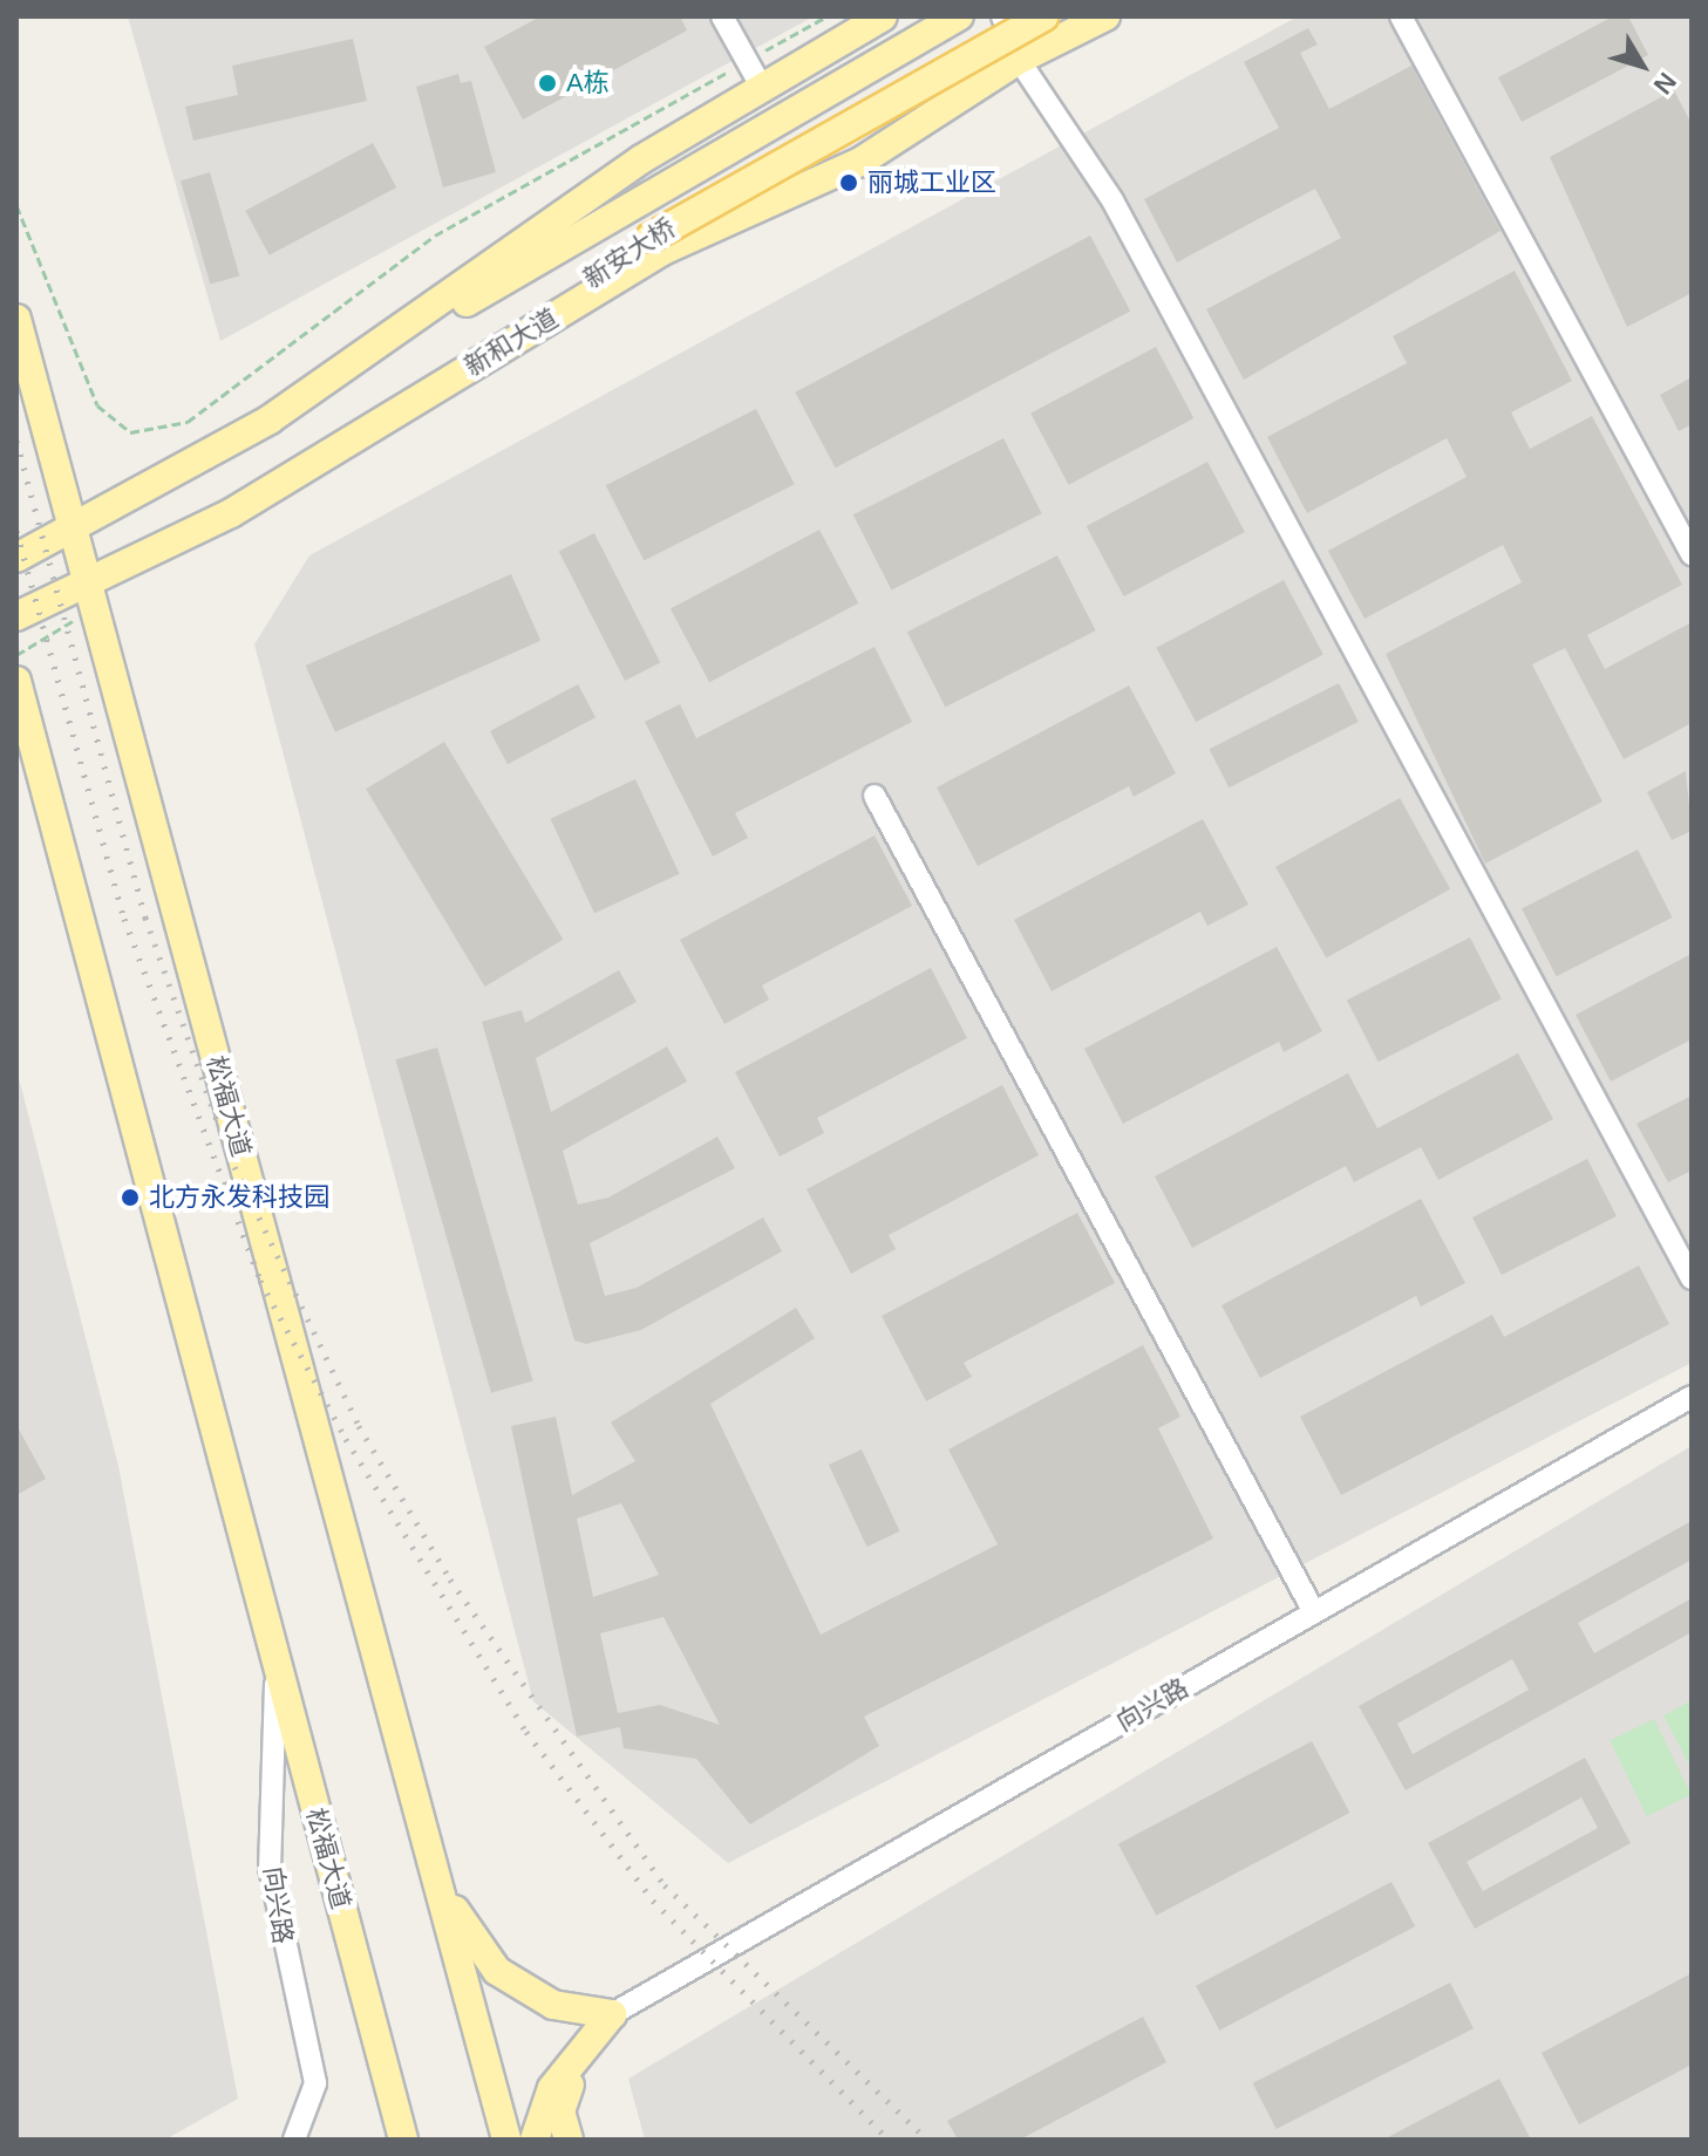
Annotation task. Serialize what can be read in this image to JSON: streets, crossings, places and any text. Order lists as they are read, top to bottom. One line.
{"streets":{"main road":["新安大桥","新和大道","松福大道"],"street":["向兴路"]},"crossings":[["新安大桥","新和大道"],["新和大道","松福大道"],["松福大道","向兴路"]],"places":["A栋","丽城工业区","北方永发科技园"],"north":"bottom right"}
